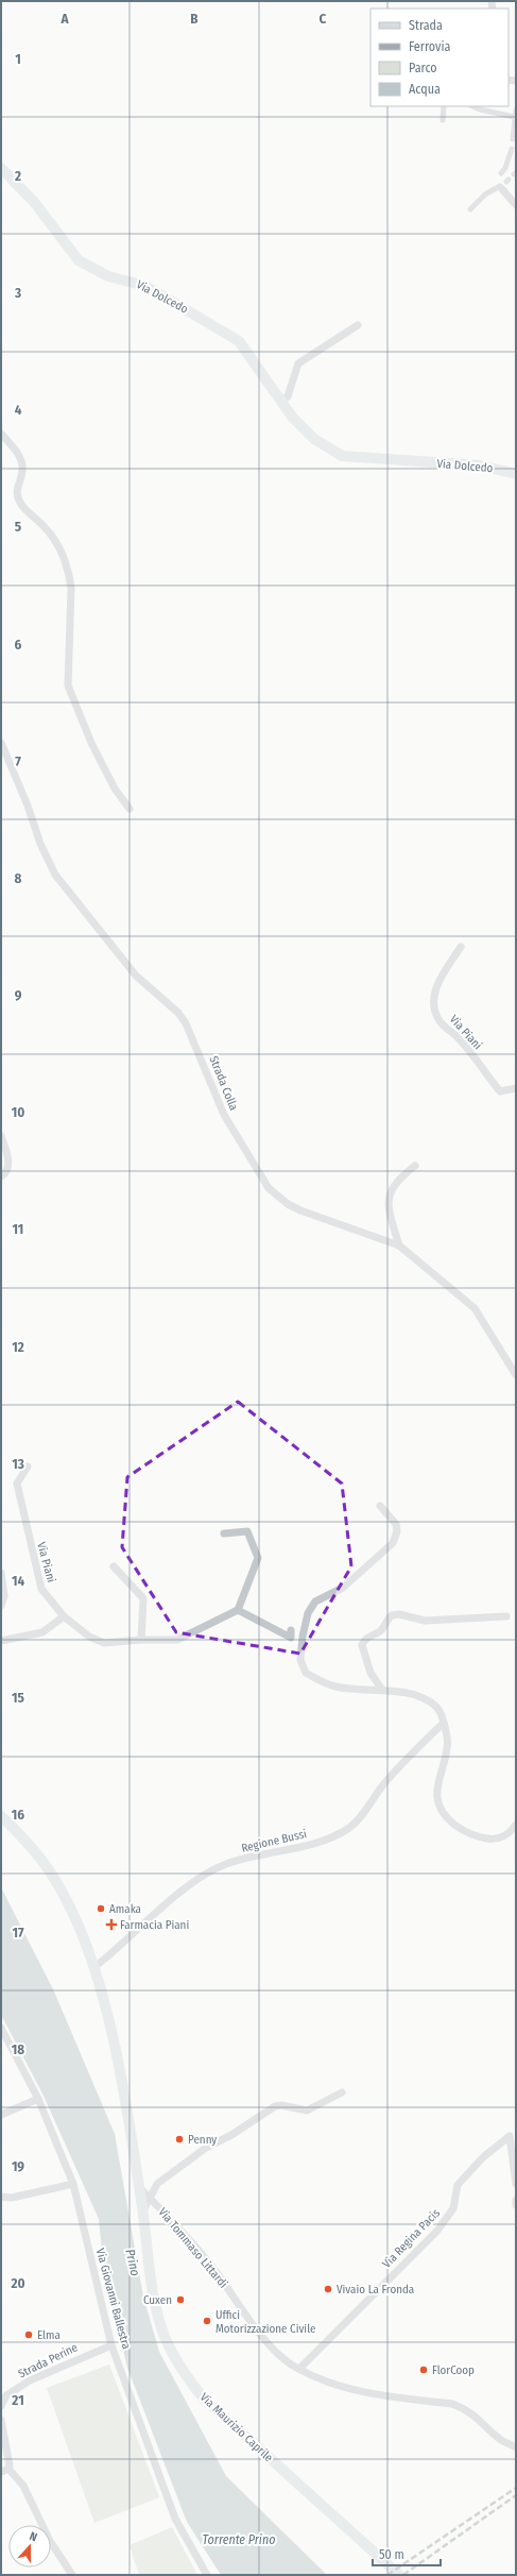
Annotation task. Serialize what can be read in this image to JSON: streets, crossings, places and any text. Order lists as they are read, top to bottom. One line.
{"streets":{"main road":["Via Dolcedo","Via Maurizio Caprile"],"street":["Via Piani","Strada Colla","Regione Bussi","Via Regina Pacis","Via Tommaso Littardi","Via Giovanni Ballestra","Strada Perine"]},"crossings":[["Via Regina Pacis","Via Tommaso Littardi"],["Via Tommaso Littardi","Via Maurizio Caprile"],["Via Giovanni Ballestra","Strada Perine"]],"water":["Prino","Torrente Prino"],"places":{"other":["Amaka","Penny","Vivaio La Fronda","Cuxen","Uffici Motorizzazione Civile","Elma","FlorCoop"],"health":["Farmacia Piani"]},"legend":["Strada","Ferrovia","Parco","Acqua"],"scale_bar":"50 m","north":"top","grid":{"columns":["A","B","C"],"rows":["1","2","3","4","5","6","7","8","9","10","11","12","13","14","15","16","17","18","19","20","21"]}}
